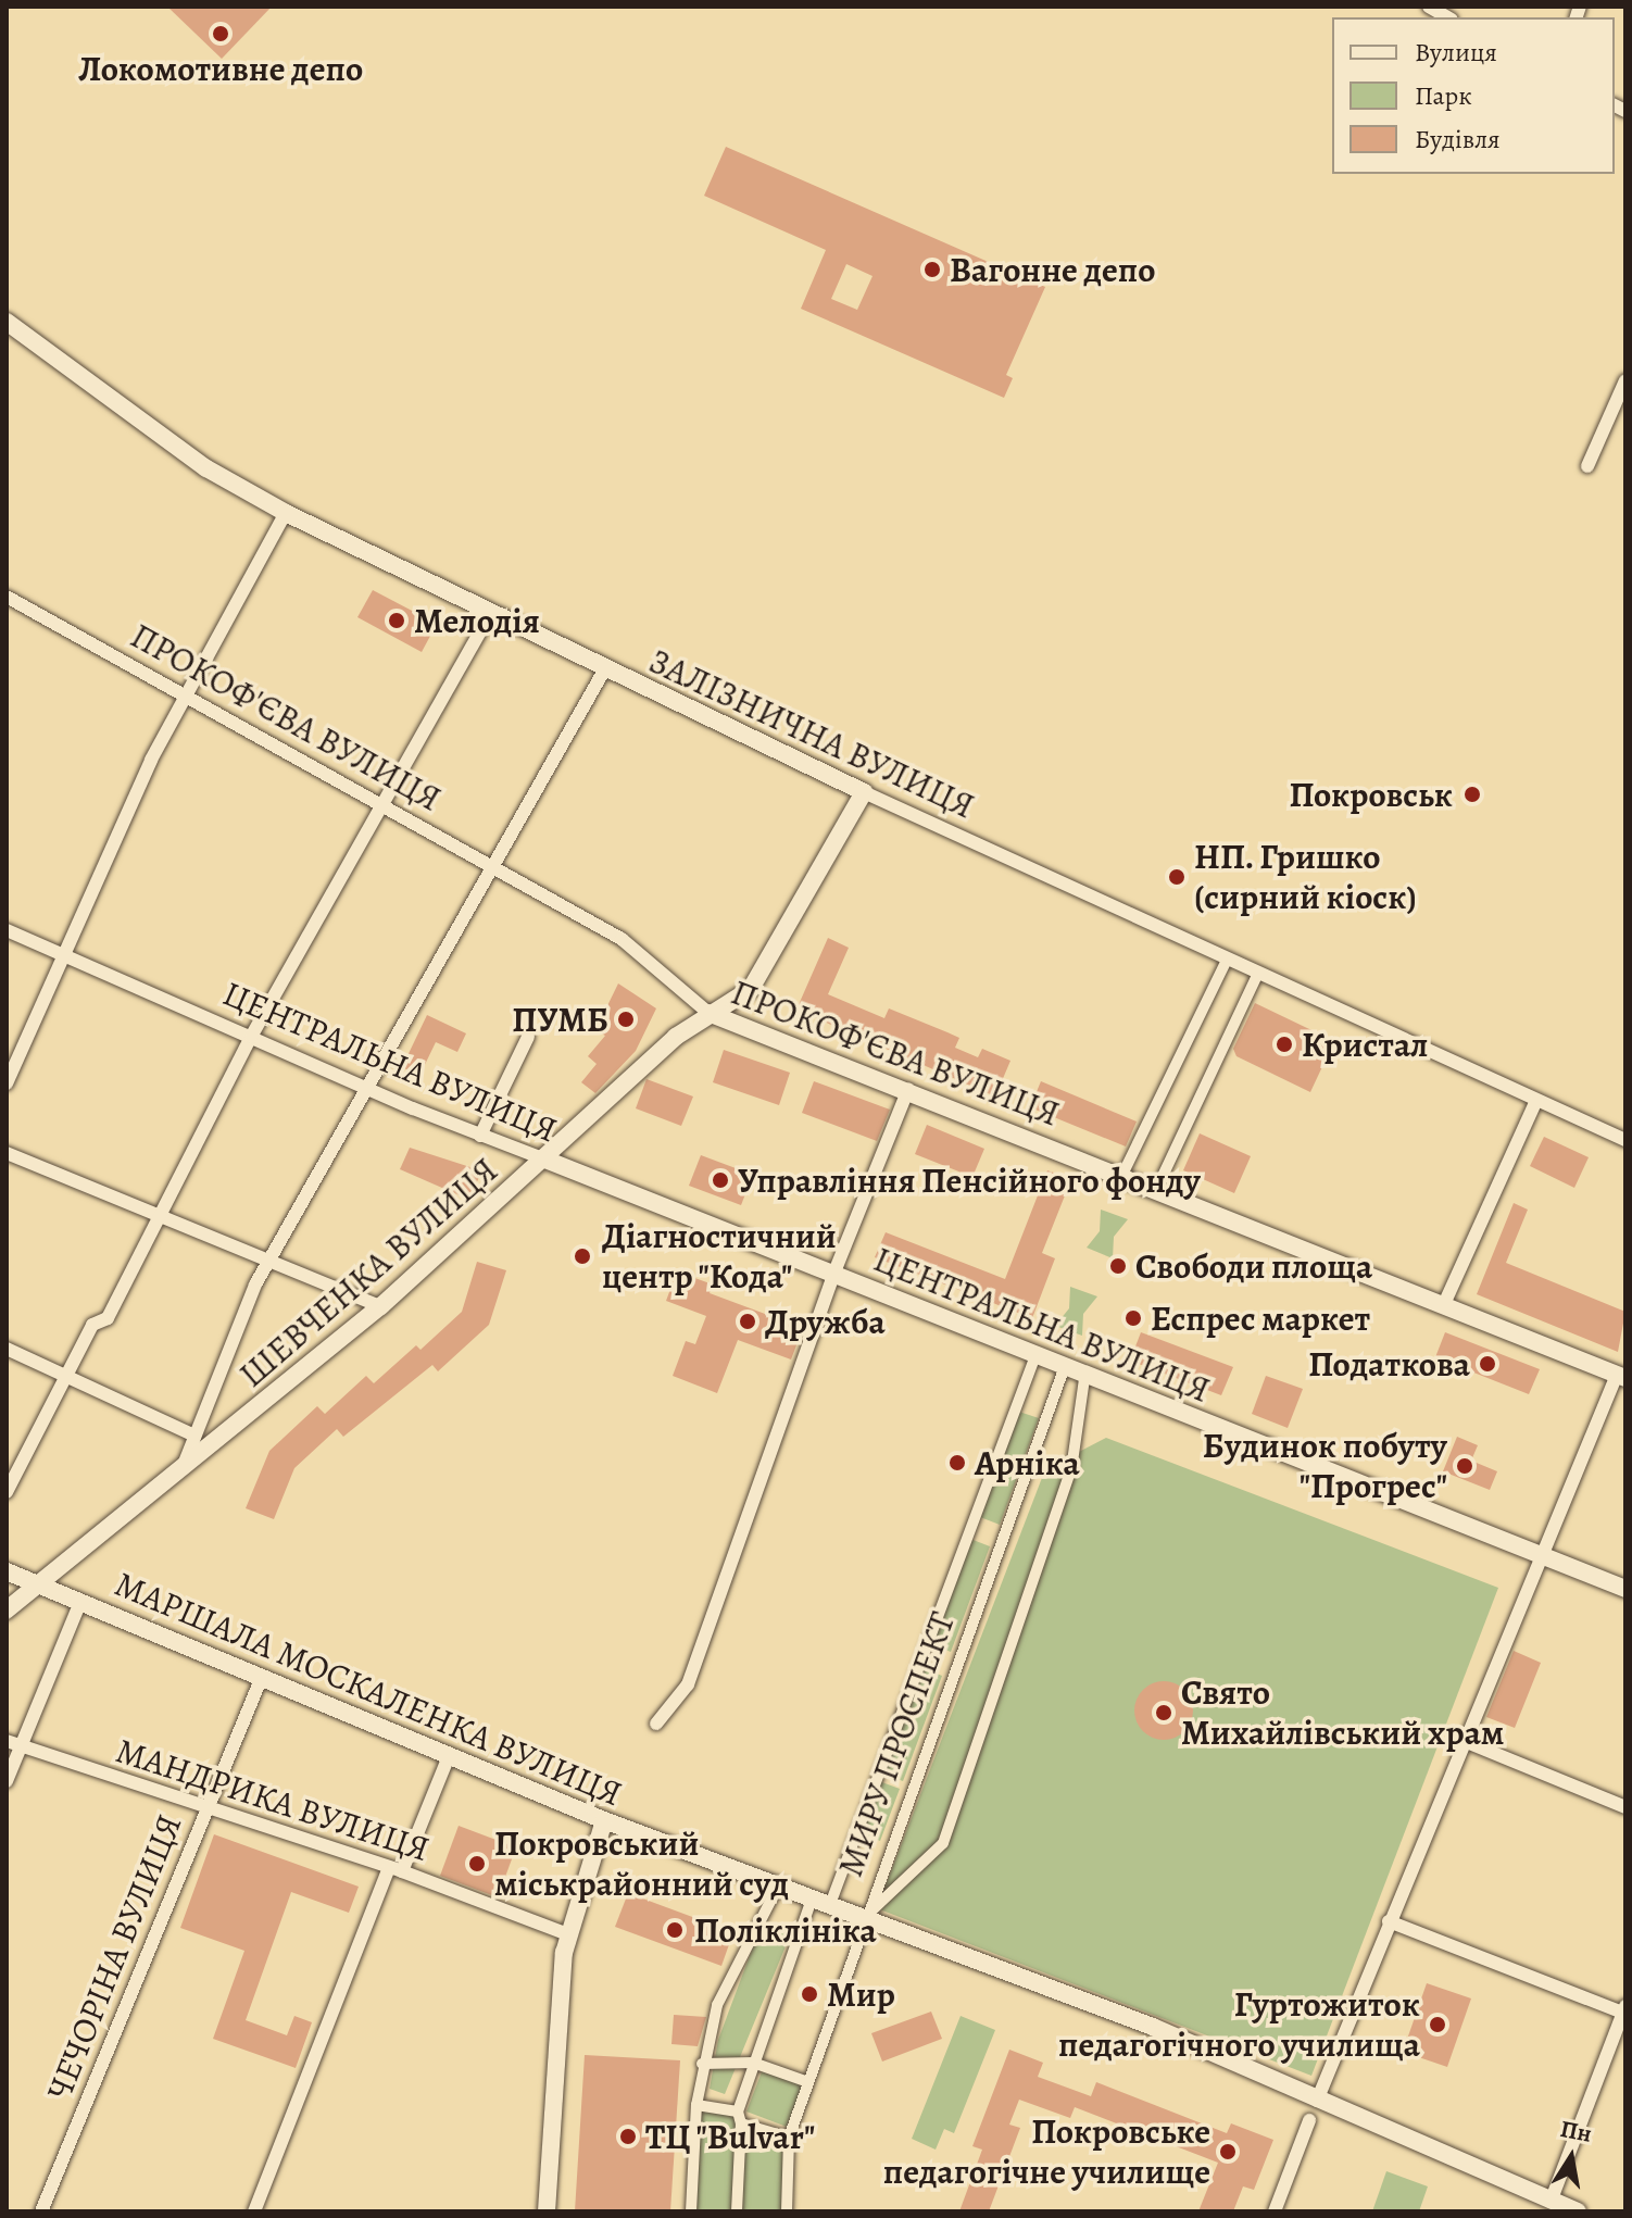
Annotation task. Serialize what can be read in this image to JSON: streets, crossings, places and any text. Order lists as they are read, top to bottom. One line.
{"streets":{"street":["ПРОКОФ'ЄВА ВУЛИЦЯ","ЗАЛІЗНИЧНА ВУЛИЦЯ","ЦЕНТРАЛЬНА ВУЛИЦЯ","ШЕВЧЕНКА ВУЛИЦЯ","МАРШАЛА МОСКАЛЕНКА ВУЛИЦЯ","МИРУ ПРОСПЕКТ","МАНДРИКА ВУЛИЦЯ","ЧЕЧОРІНА ВУЛИЦЯ"]},"crossings":[["ПРОКОФ'ЄВА ВУЛИЦЯ","ШЕВЧЕНКА ВУЛИЦЯ"],["ЗАЛІЗНИЧНА ВУЛИЦЯ","ШЕВЧЕНКА ВУЛИЦЯ"],["ЦЕНТРАЛЬНА ВУЛИЦЯ","ШЕВЧЕНКА ВУЛИЦЯ"],["ЦЕНТРАЛЬНА ВУЛИЦЯ","МИРУ ПРОСПЕКТ"],["ШЕВЧЕНКА ВУЛИЦЯ","МАРШАЛА МОСКАЛЕНКА ВУЛИЦЯ"],["МАРШАЛА МОСКАЛЕНКА ВУЛИЦЯ","МИРУ ПРОСПЕКТ"],["МАРШАЛА МОСКАЛЕНКА ВУЛИЦЯ","ЧЕЧОРІНА ВУЛИЦЯ"],["МАНДРИКА ВУЛИЦЯ","ЧЕЧОРІНА ВУЛИЦЯ"]],"places":["Локомотивне депо","Вагонне депо","Мелодія","Покровськ","НП. Гришко (сирний кіоск)","ПУМБ","Кристал","Управління Пенсійного фонду","Діагностичний центр \"Кода\"","Свободи площа","Еспрес маркет","Дружба","Податкова","Арніка","Будинок побуту \"Прогрес\"","Свято Михайлівський храм","Покровський міськрайонний суд","Поліклініка","Мир","Гуртожиток педагогічного училища","ТЦ \"Bulvar\"","Покровське педагогічне училище"],"legend":["Вулиця","Парк","Будівля"],"north":"top"}
